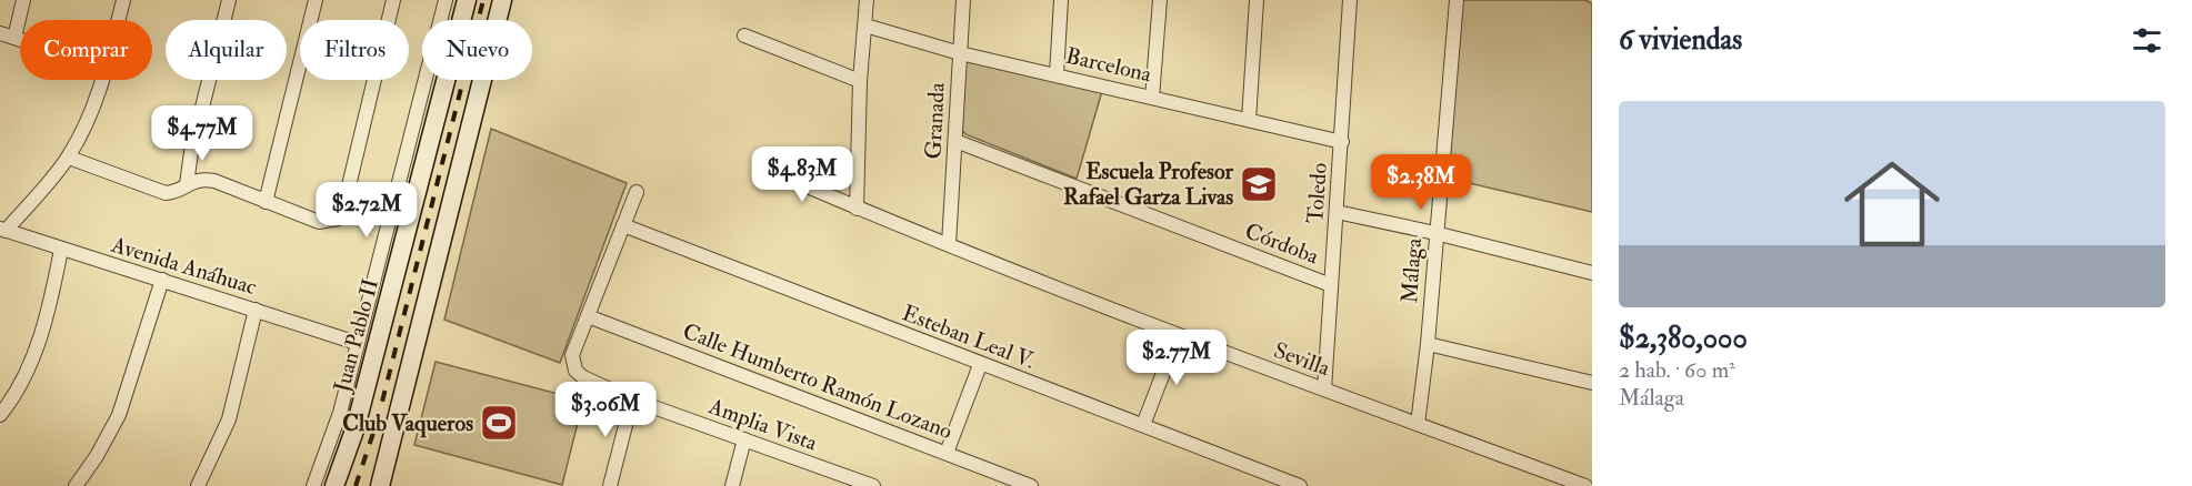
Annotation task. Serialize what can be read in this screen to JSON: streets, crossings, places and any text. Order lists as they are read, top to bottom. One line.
{"streets":{"main road":["Juan Pablo II"],"street":["Barcelona","Granada","Toledo","Córdoba","Avenida Anáhuac","Málaga","Esteban Leal V.","Sevilla","Calle Humberto Ramón Lozano","Amplia Vista"]},"crossings":[["Barcelona","Granada"],["Barcelona","Toledo"],["Granada","Córdoba"],["Granada","Sevilla"],["Toledo","Córdoba"],["Toledo","Sevilla"],["Málaga","Sevilla"],["Calle Humberto Ramón Lozano","Amplia Vista"]],"places":{"school or university":["Escuela Profesor Rafael Garza Livas"],"sports":["Club Vaqueros"]},"page":{"heading":"6 viviendas","chip":["Comprar","Alquilar","Filtros","Nuevo"],"list":[{"name":"$2,380,000","note":"2 hab. · 60 m² · Málaga"}],"price":["$4.77M","$4.83M","$2.38M","$2.72M","$2.77M","$3.06M"]}}
